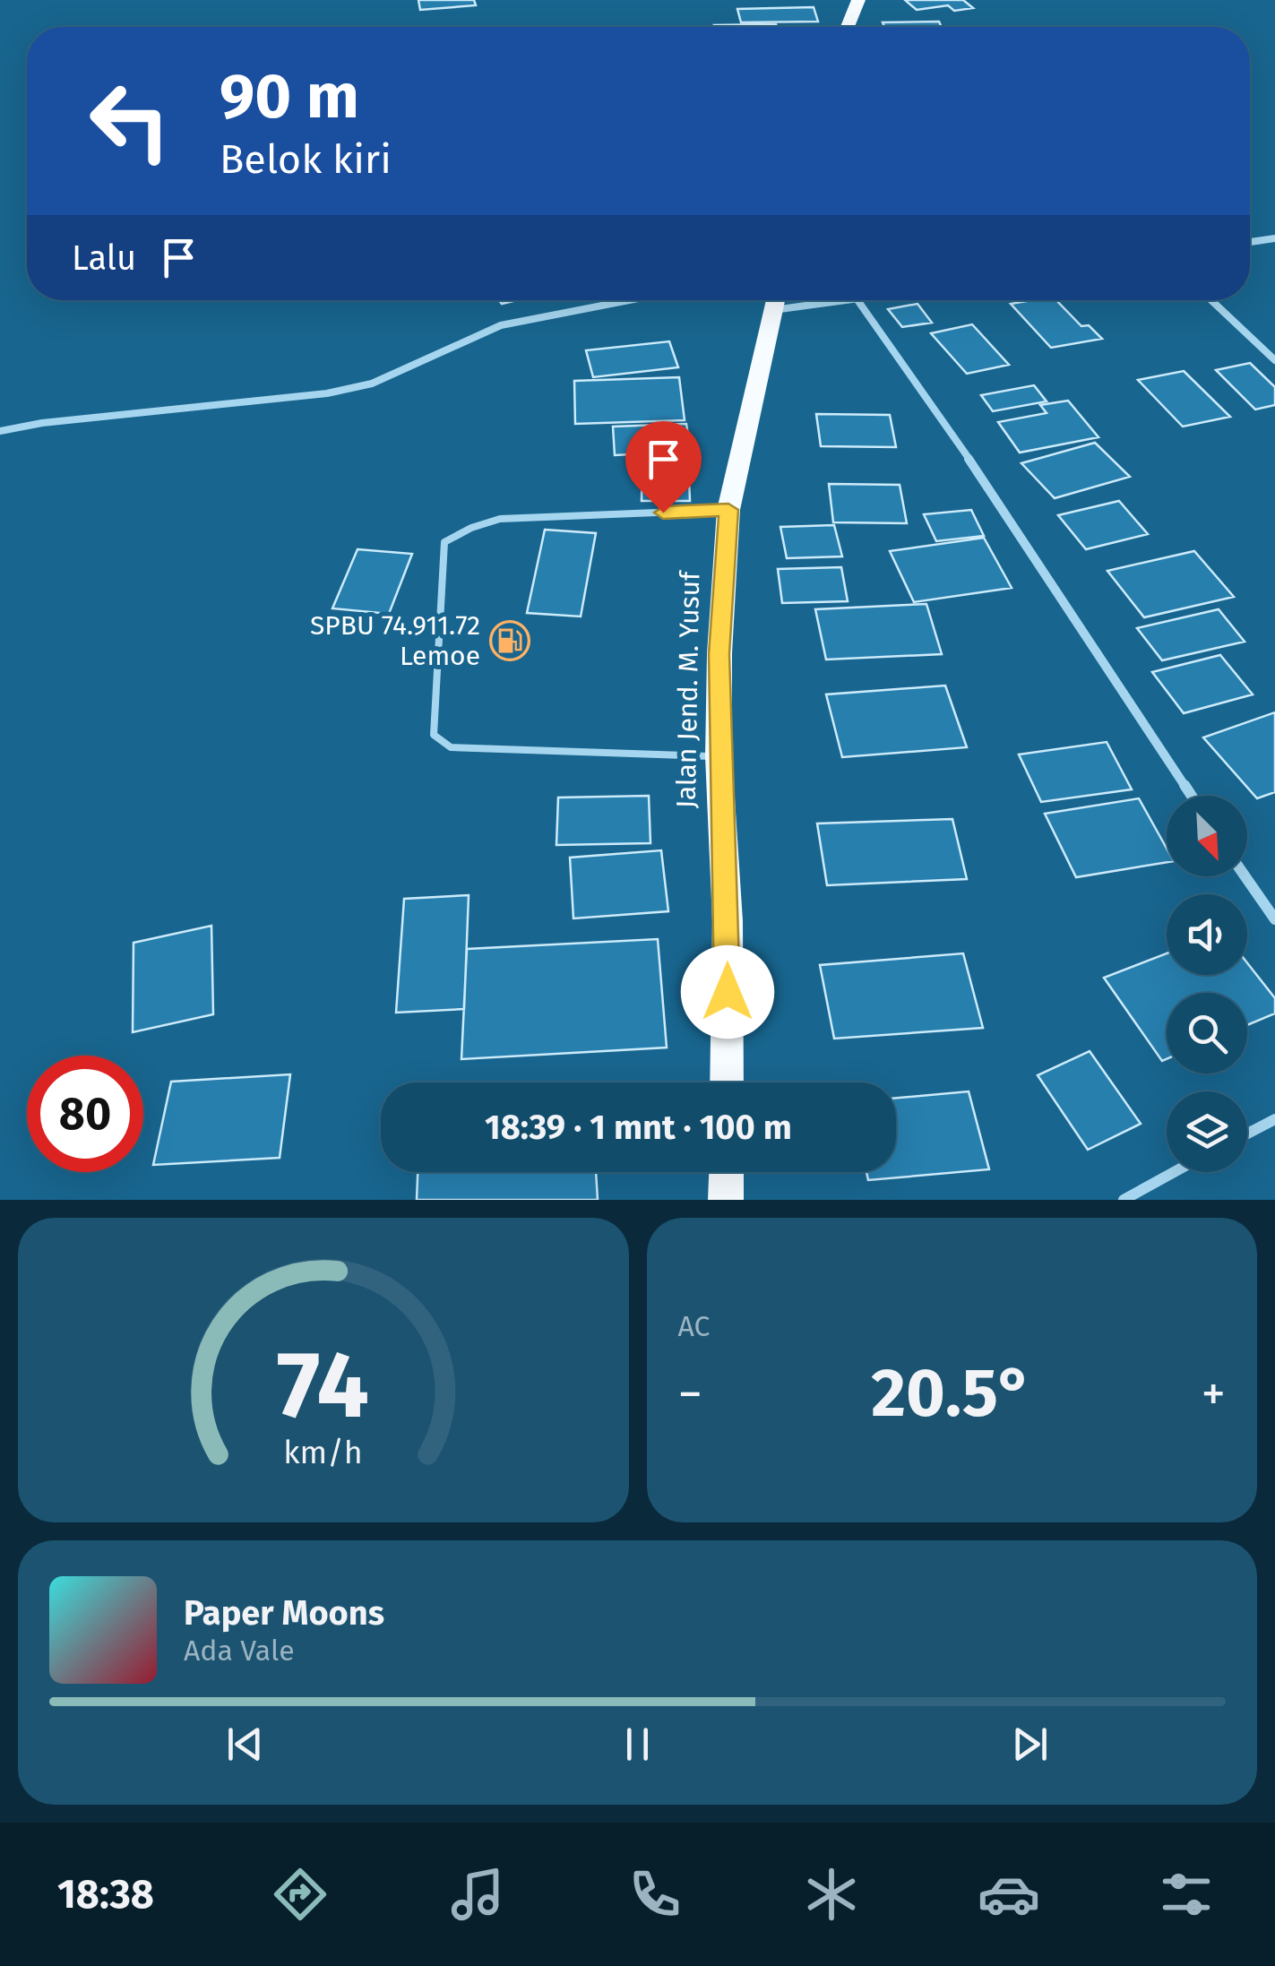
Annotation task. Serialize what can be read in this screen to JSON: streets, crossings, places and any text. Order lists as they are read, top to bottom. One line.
{"streets":{"highway":["Jalan Jend. M. Yusuf"]},"places":{"fuel station":["SPBU 74.911.72 Lemoe"]},"north":"bottom right","page":{"turn":["90 m","Belok kiri"],"then":"Lalu","limit":"80","trip":"18:39 · 1 mnt · 100 m","tile":"AC","heat":["−","20.5°","+"],"song":["Paper Moons","Ada Vale"],"tabs":"18:38","gauge":["74","km/h"]}}
